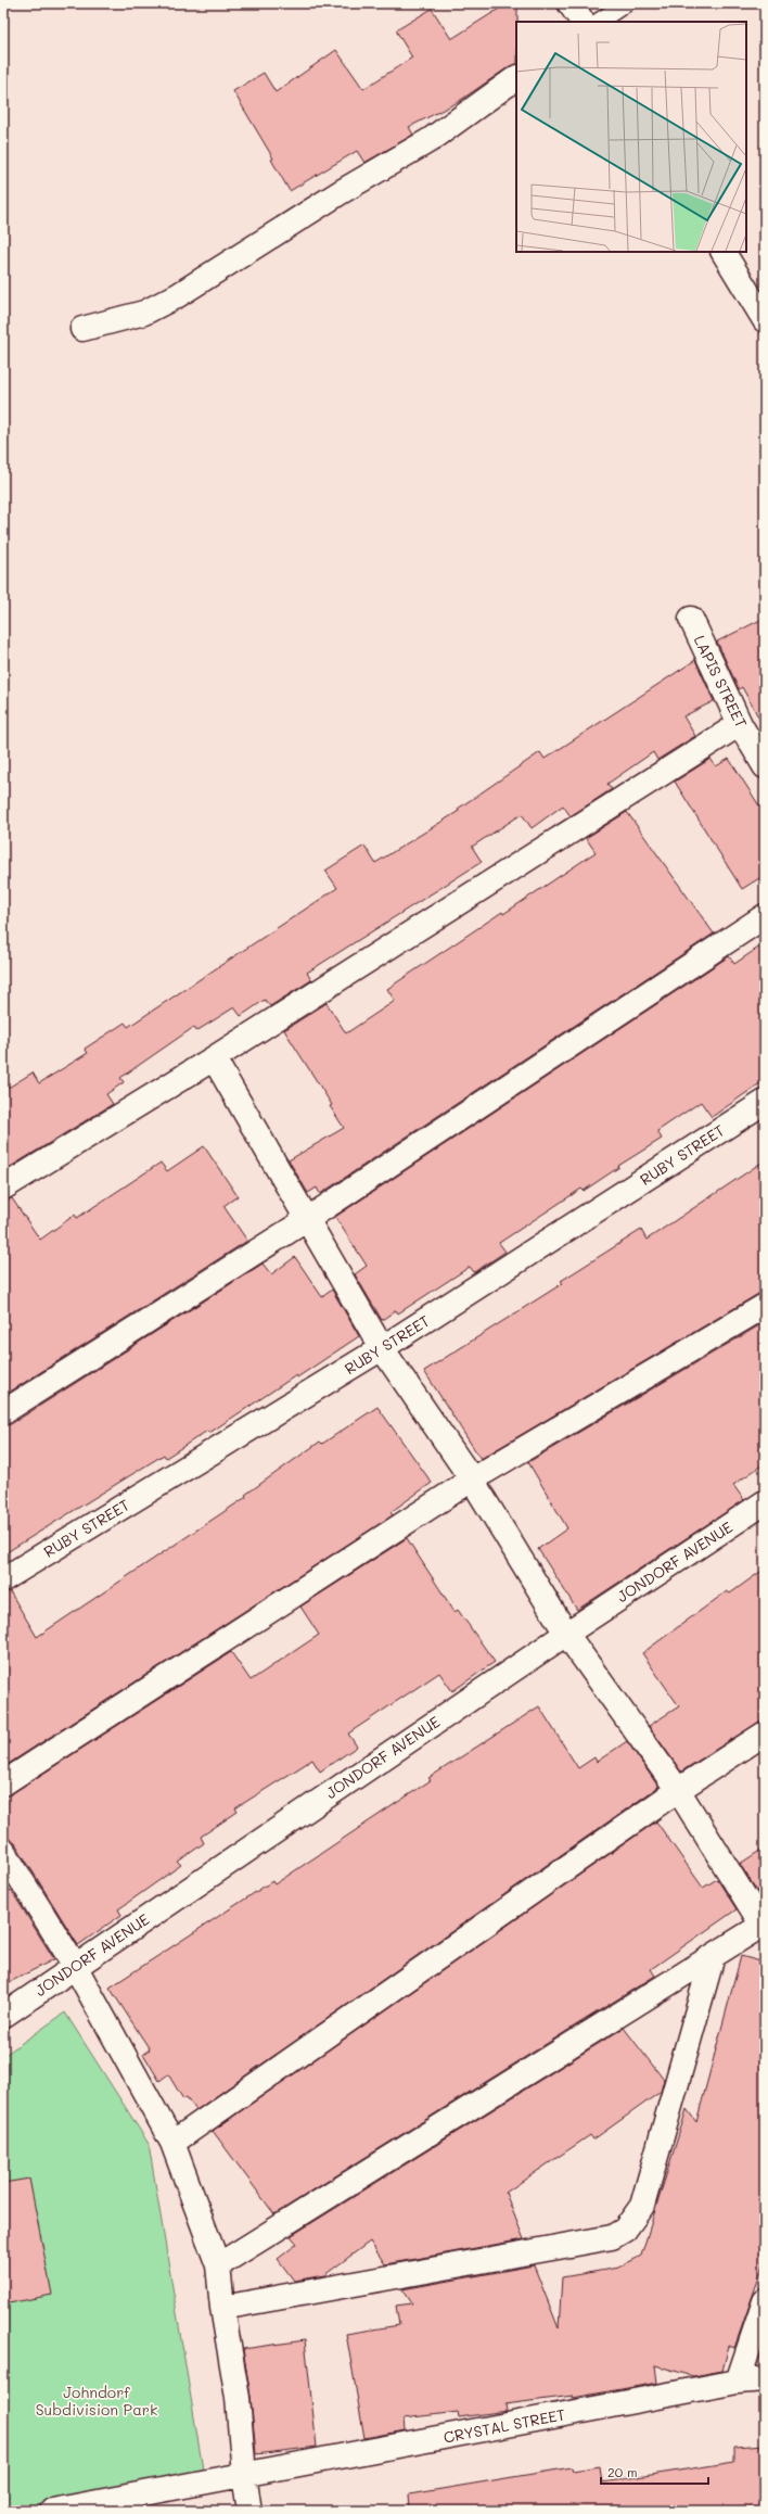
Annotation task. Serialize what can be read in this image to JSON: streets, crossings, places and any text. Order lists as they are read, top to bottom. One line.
{"streets":{"street":["LAPIS STREET","RUBY STREET","JONDORF AVENUE","CRYSTAL STREET"]},"parks":["Johndorf Subdivision Park"],"scale_bar":"20 m"}
